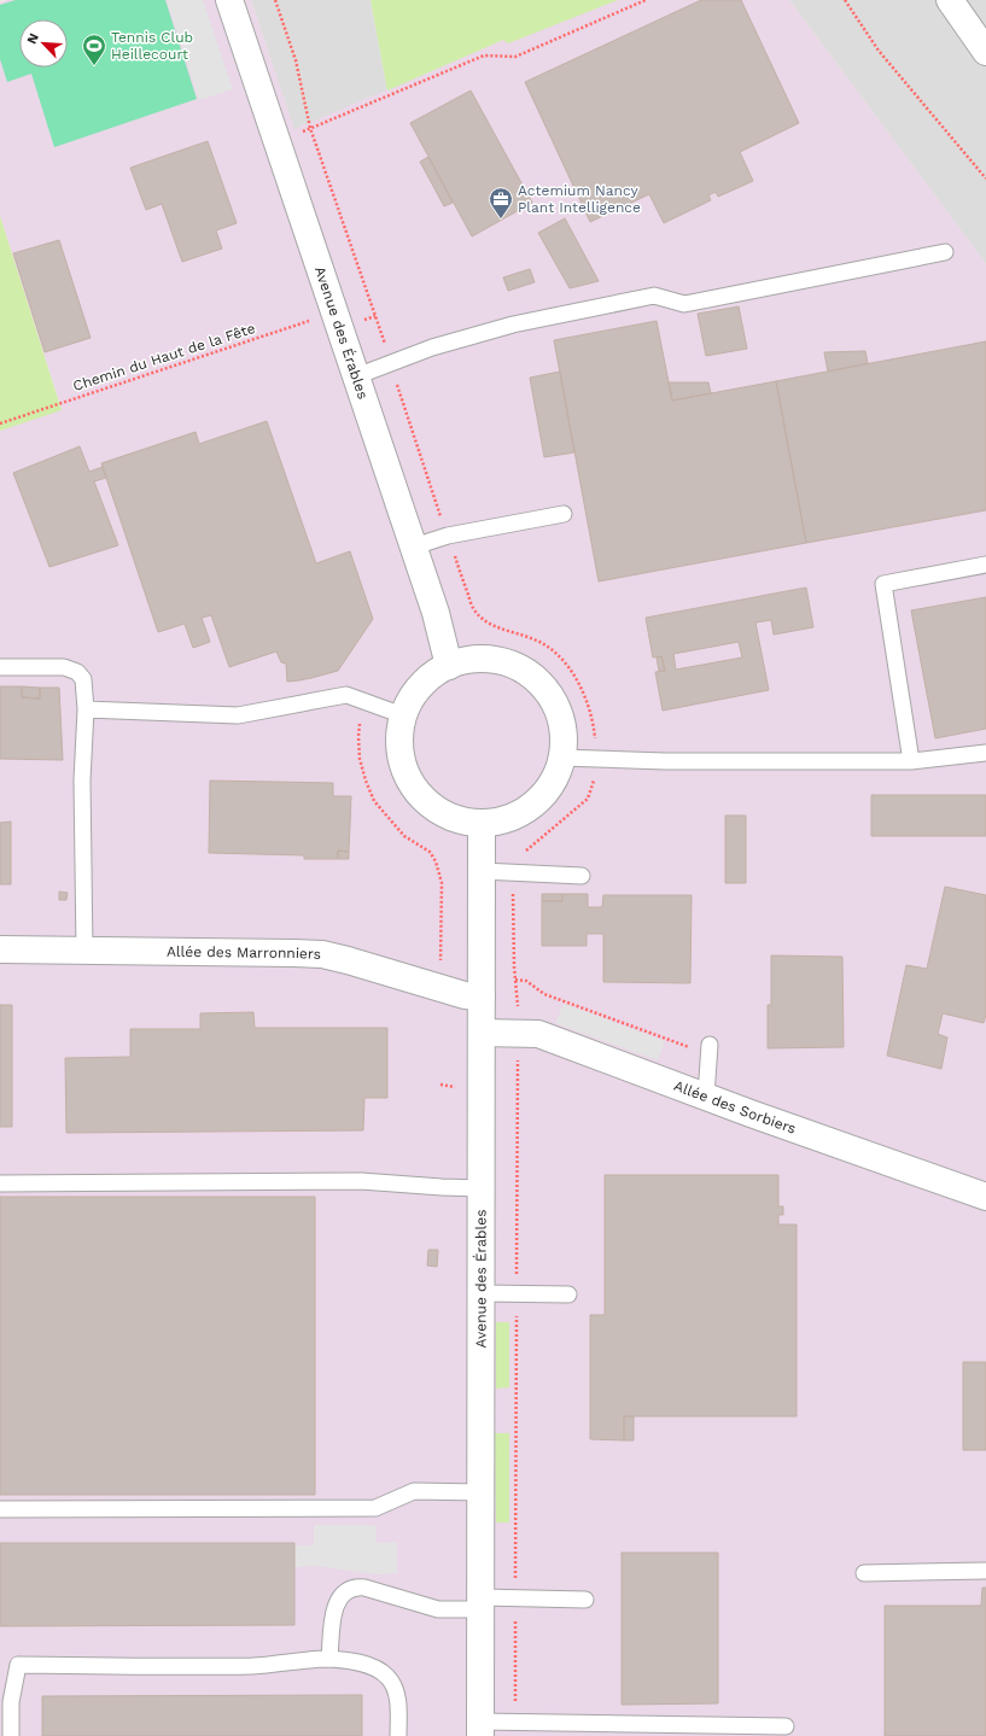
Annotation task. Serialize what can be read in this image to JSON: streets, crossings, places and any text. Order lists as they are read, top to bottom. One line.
{"streets":{"street":["Avenue des Érables","Allée des Marronniers","Allée des Sorbiers"],"path":["Chemin du Haut de la Fête"]},"crossings":[["Avenue des Érables","Chemin du Haut de la Fête"],["Avenue des Érables","Allée des Marronniers"],["Avenue des Érables","Allée des Sorbiers"]],"places":{"sports":["Tennis Club Heillecourt"],"office":["Actemium Nancy Plant Intelligence"]},"north":"top left"}
